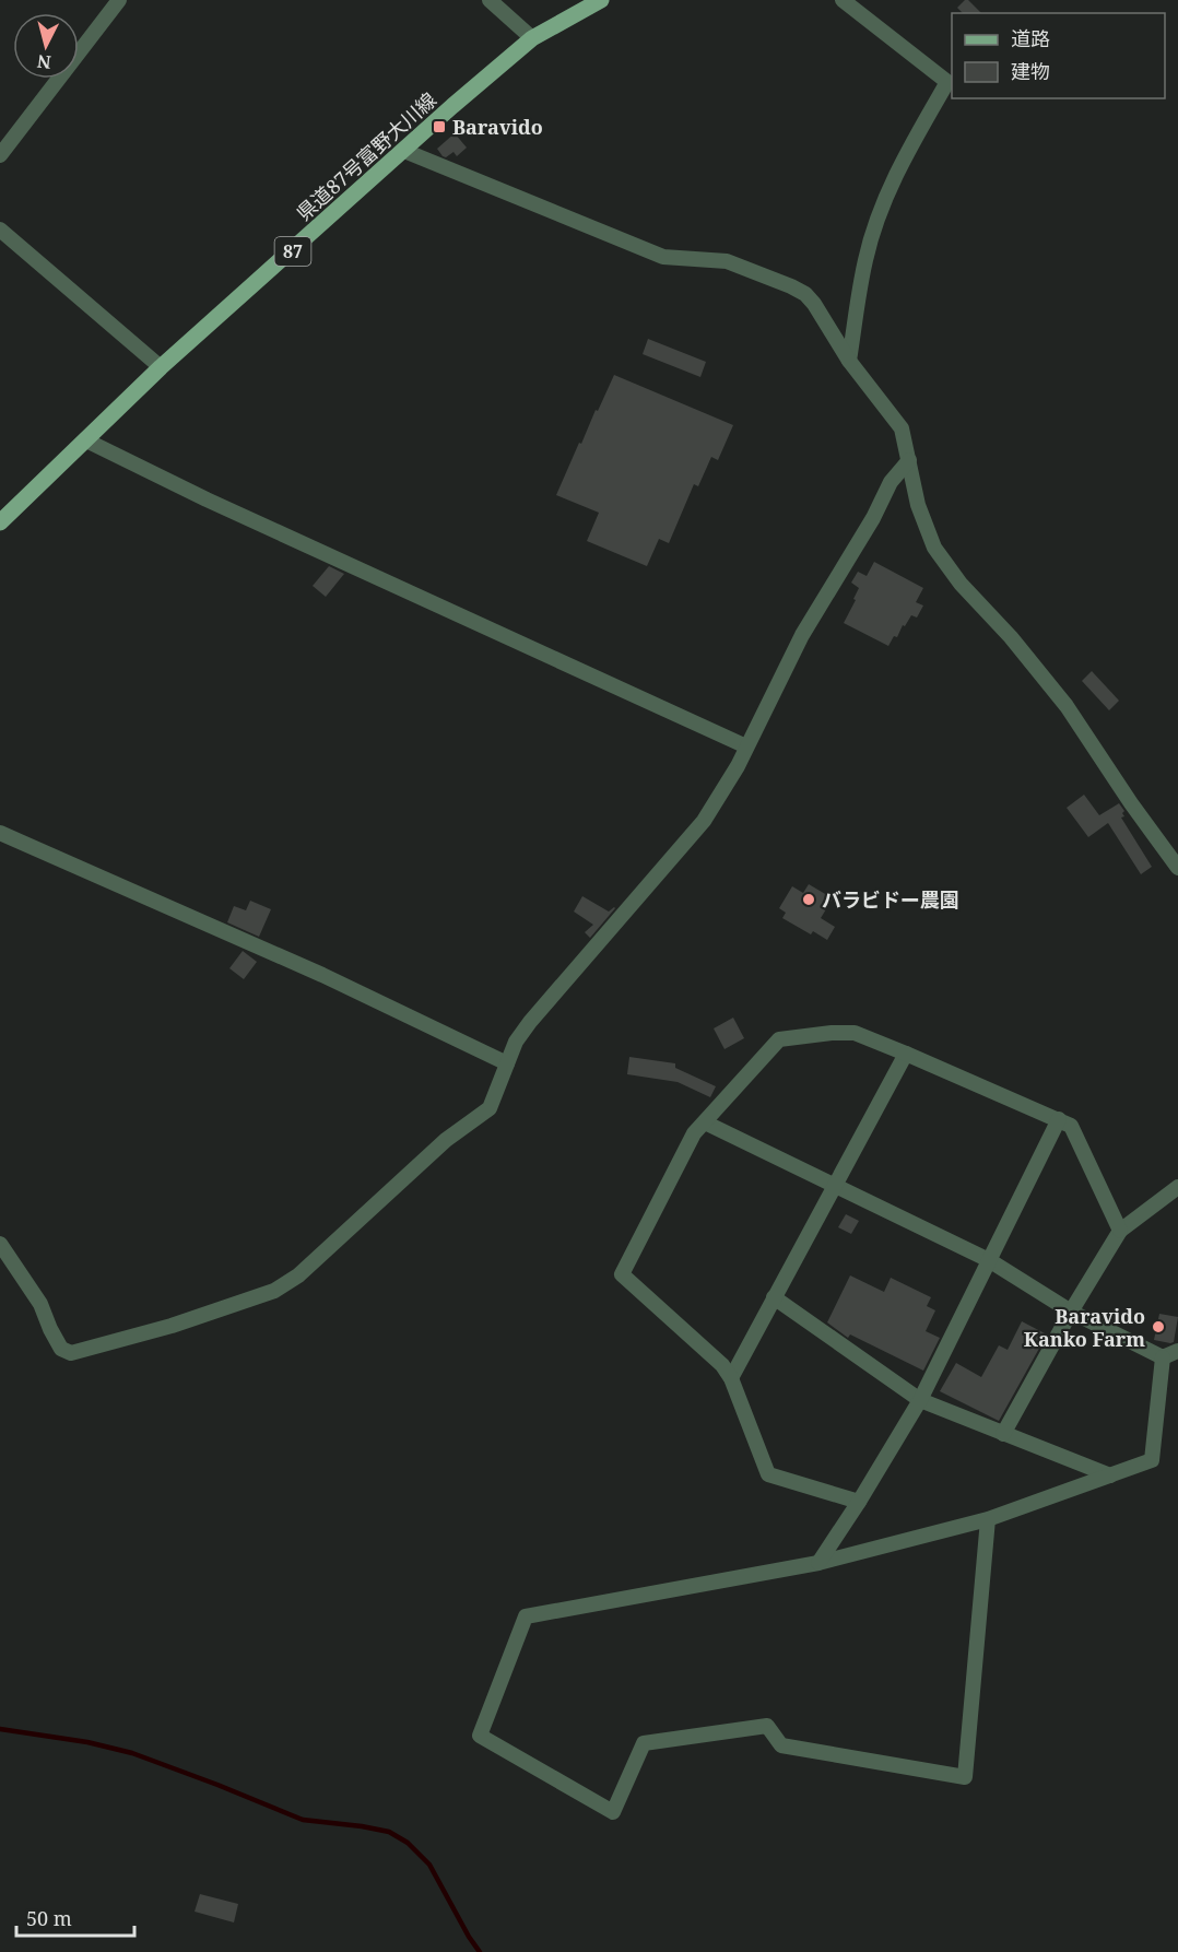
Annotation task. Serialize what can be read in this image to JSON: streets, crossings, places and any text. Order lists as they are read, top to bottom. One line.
{"streets":{"main road":["県道87号富野大川線","87"]},"places":{"transit":["Baravido"],"other":["バラビドー農園","Baravido Kanko Farm"]},"legend":["道路","建物"],"scale_bar":"50 m","north":"bottom"}
